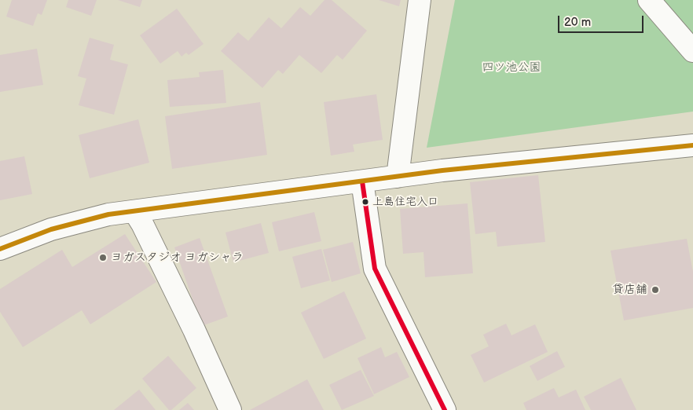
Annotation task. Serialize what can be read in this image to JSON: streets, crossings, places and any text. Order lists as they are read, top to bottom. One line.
{"parks":["四ツ池公園"],"places":["上島住宅入口","ヨガスタジオ ヨガシャラ","貸店舗"],"scale_bar":"20 m"}
